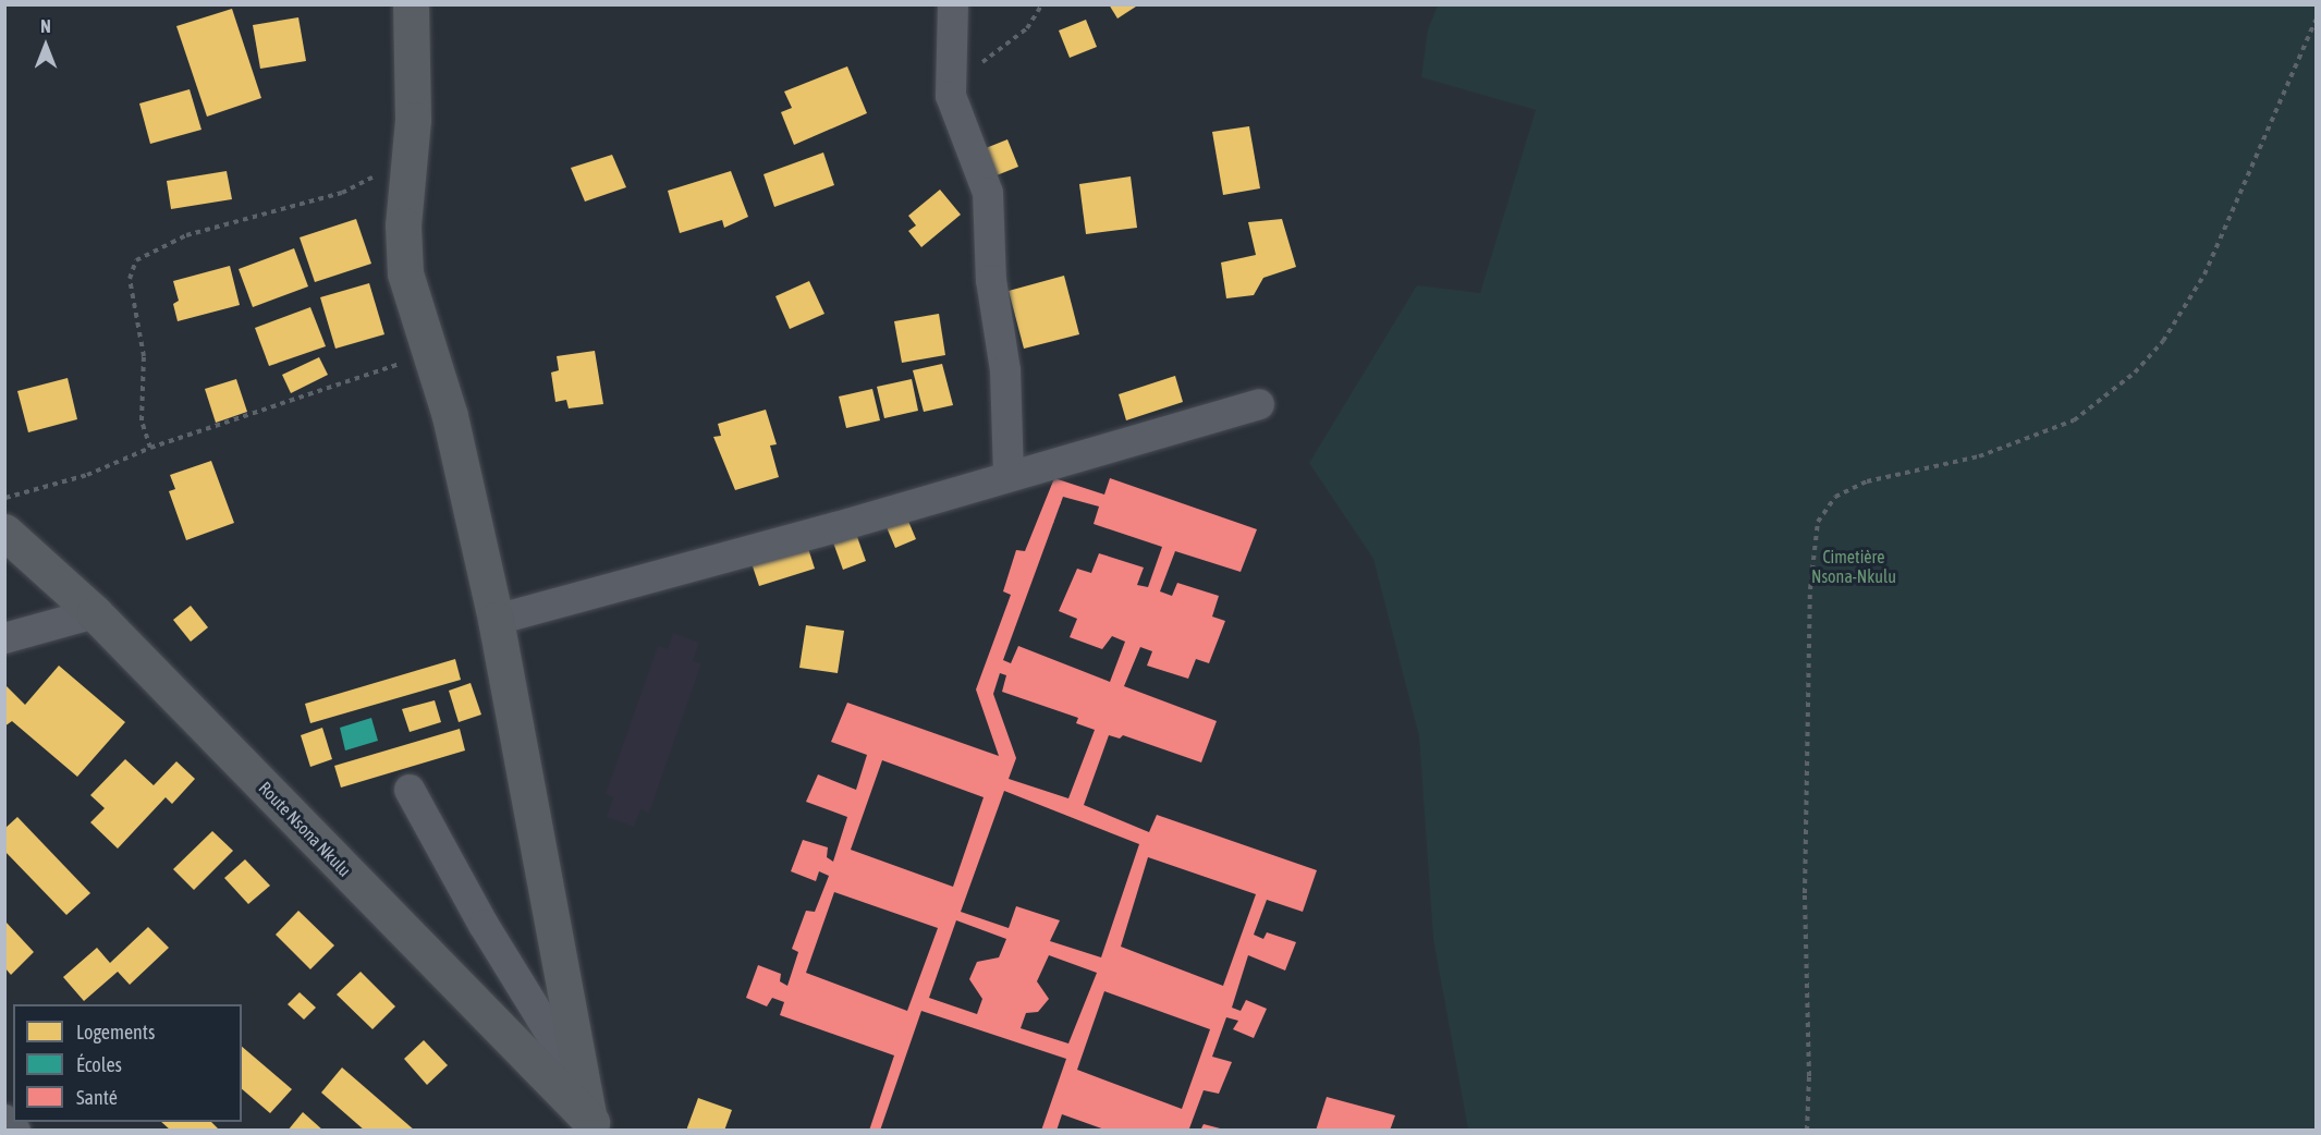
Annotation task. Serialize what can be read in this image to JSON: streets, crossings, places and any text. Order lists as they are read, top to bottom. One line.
{"streets":{"street":["Route Nsona Nkulu"]},"parks":["Cimetière Nsona-Nkulu"],"legend":["Logements","Écoles","Santé"],"north":"top"}
